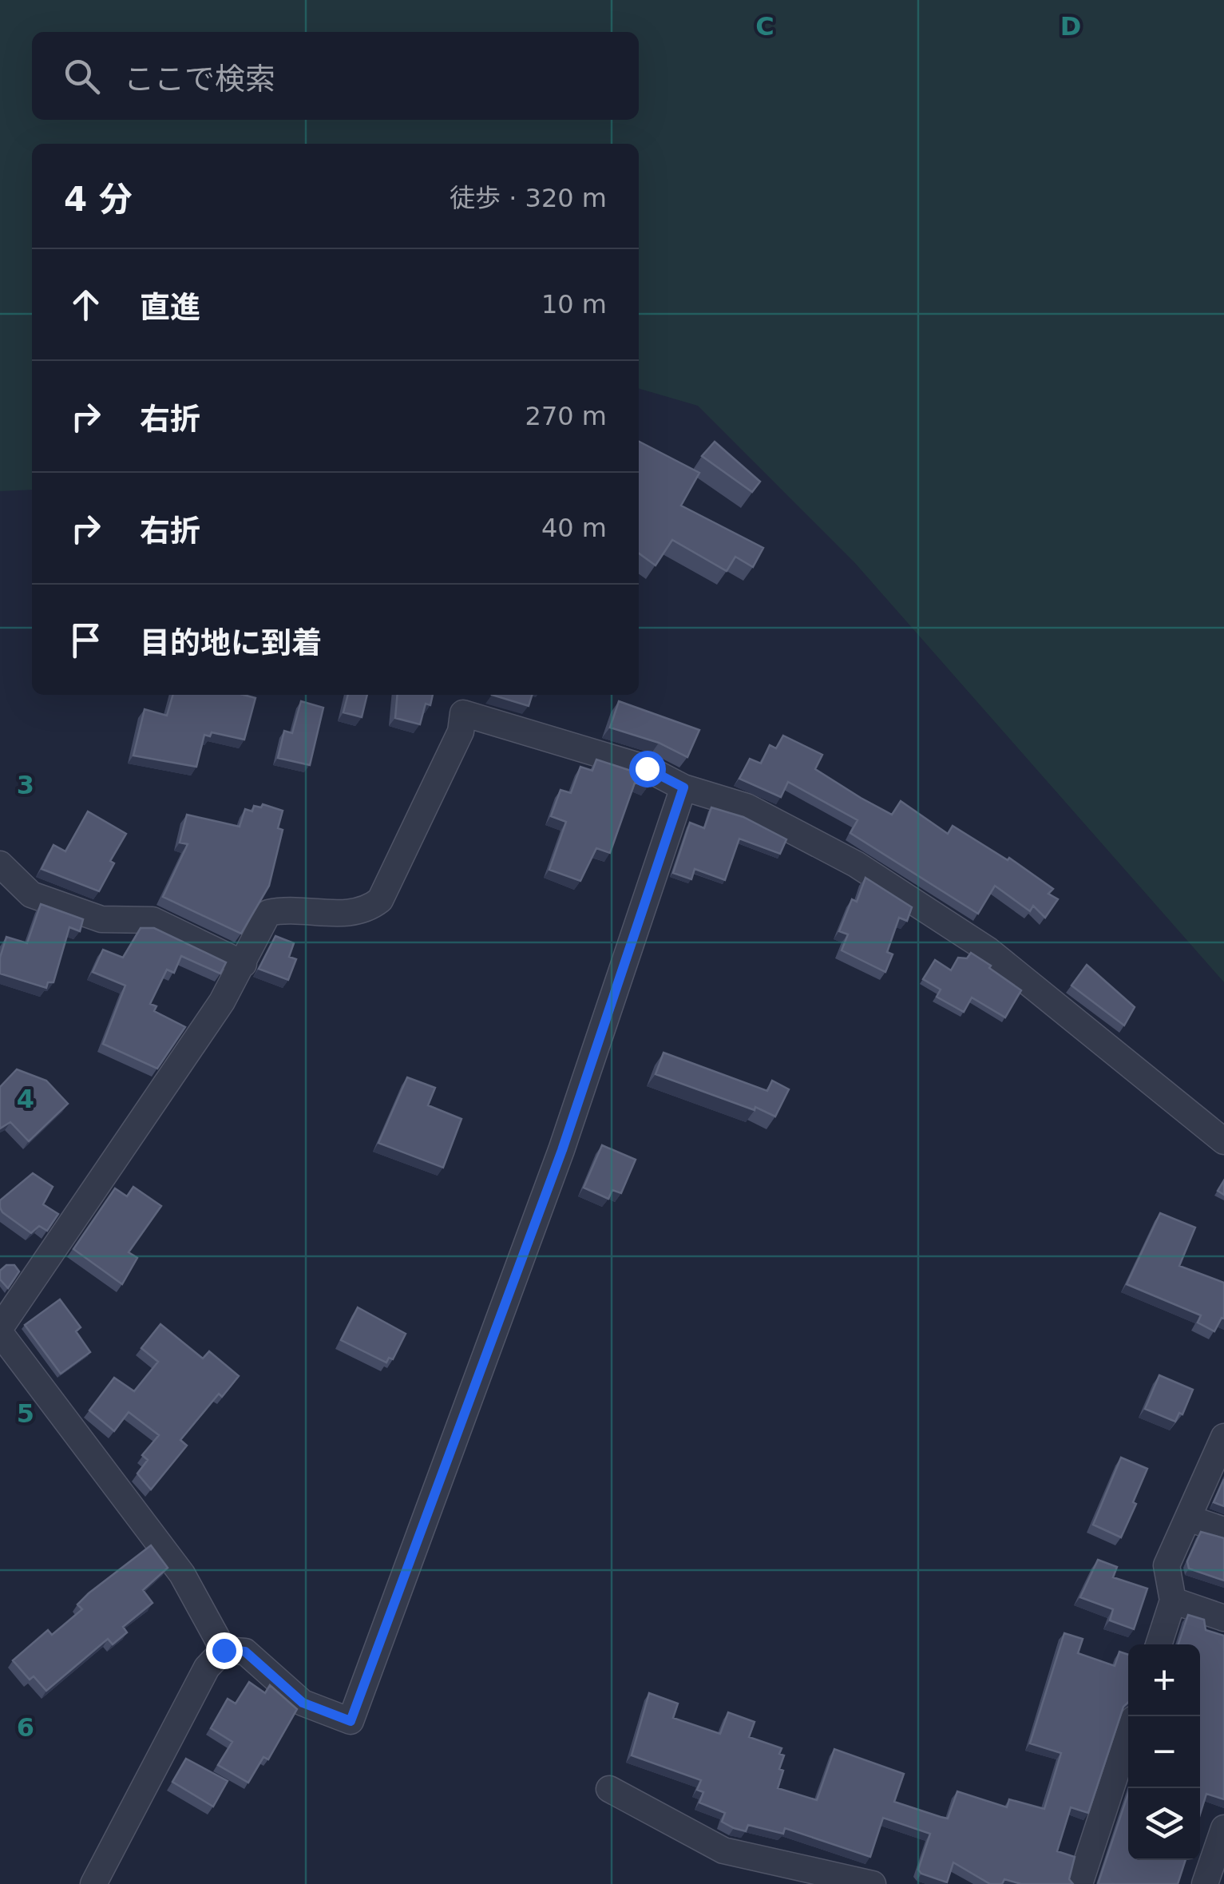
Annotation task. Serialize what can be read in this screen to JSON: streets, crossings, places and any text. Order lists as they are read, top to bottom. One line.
{"page":{"search":"ここで検索","heading":["4 分","徒歩 · 320 m"],"list":[["直進","10 m"],["右折","270 m"],["右折","40 m"],"目的地に到着"],"map_buttons":["+","−"]},"grid":{"columns":["C","D"],"rows":["3","4","5","6"]}}
